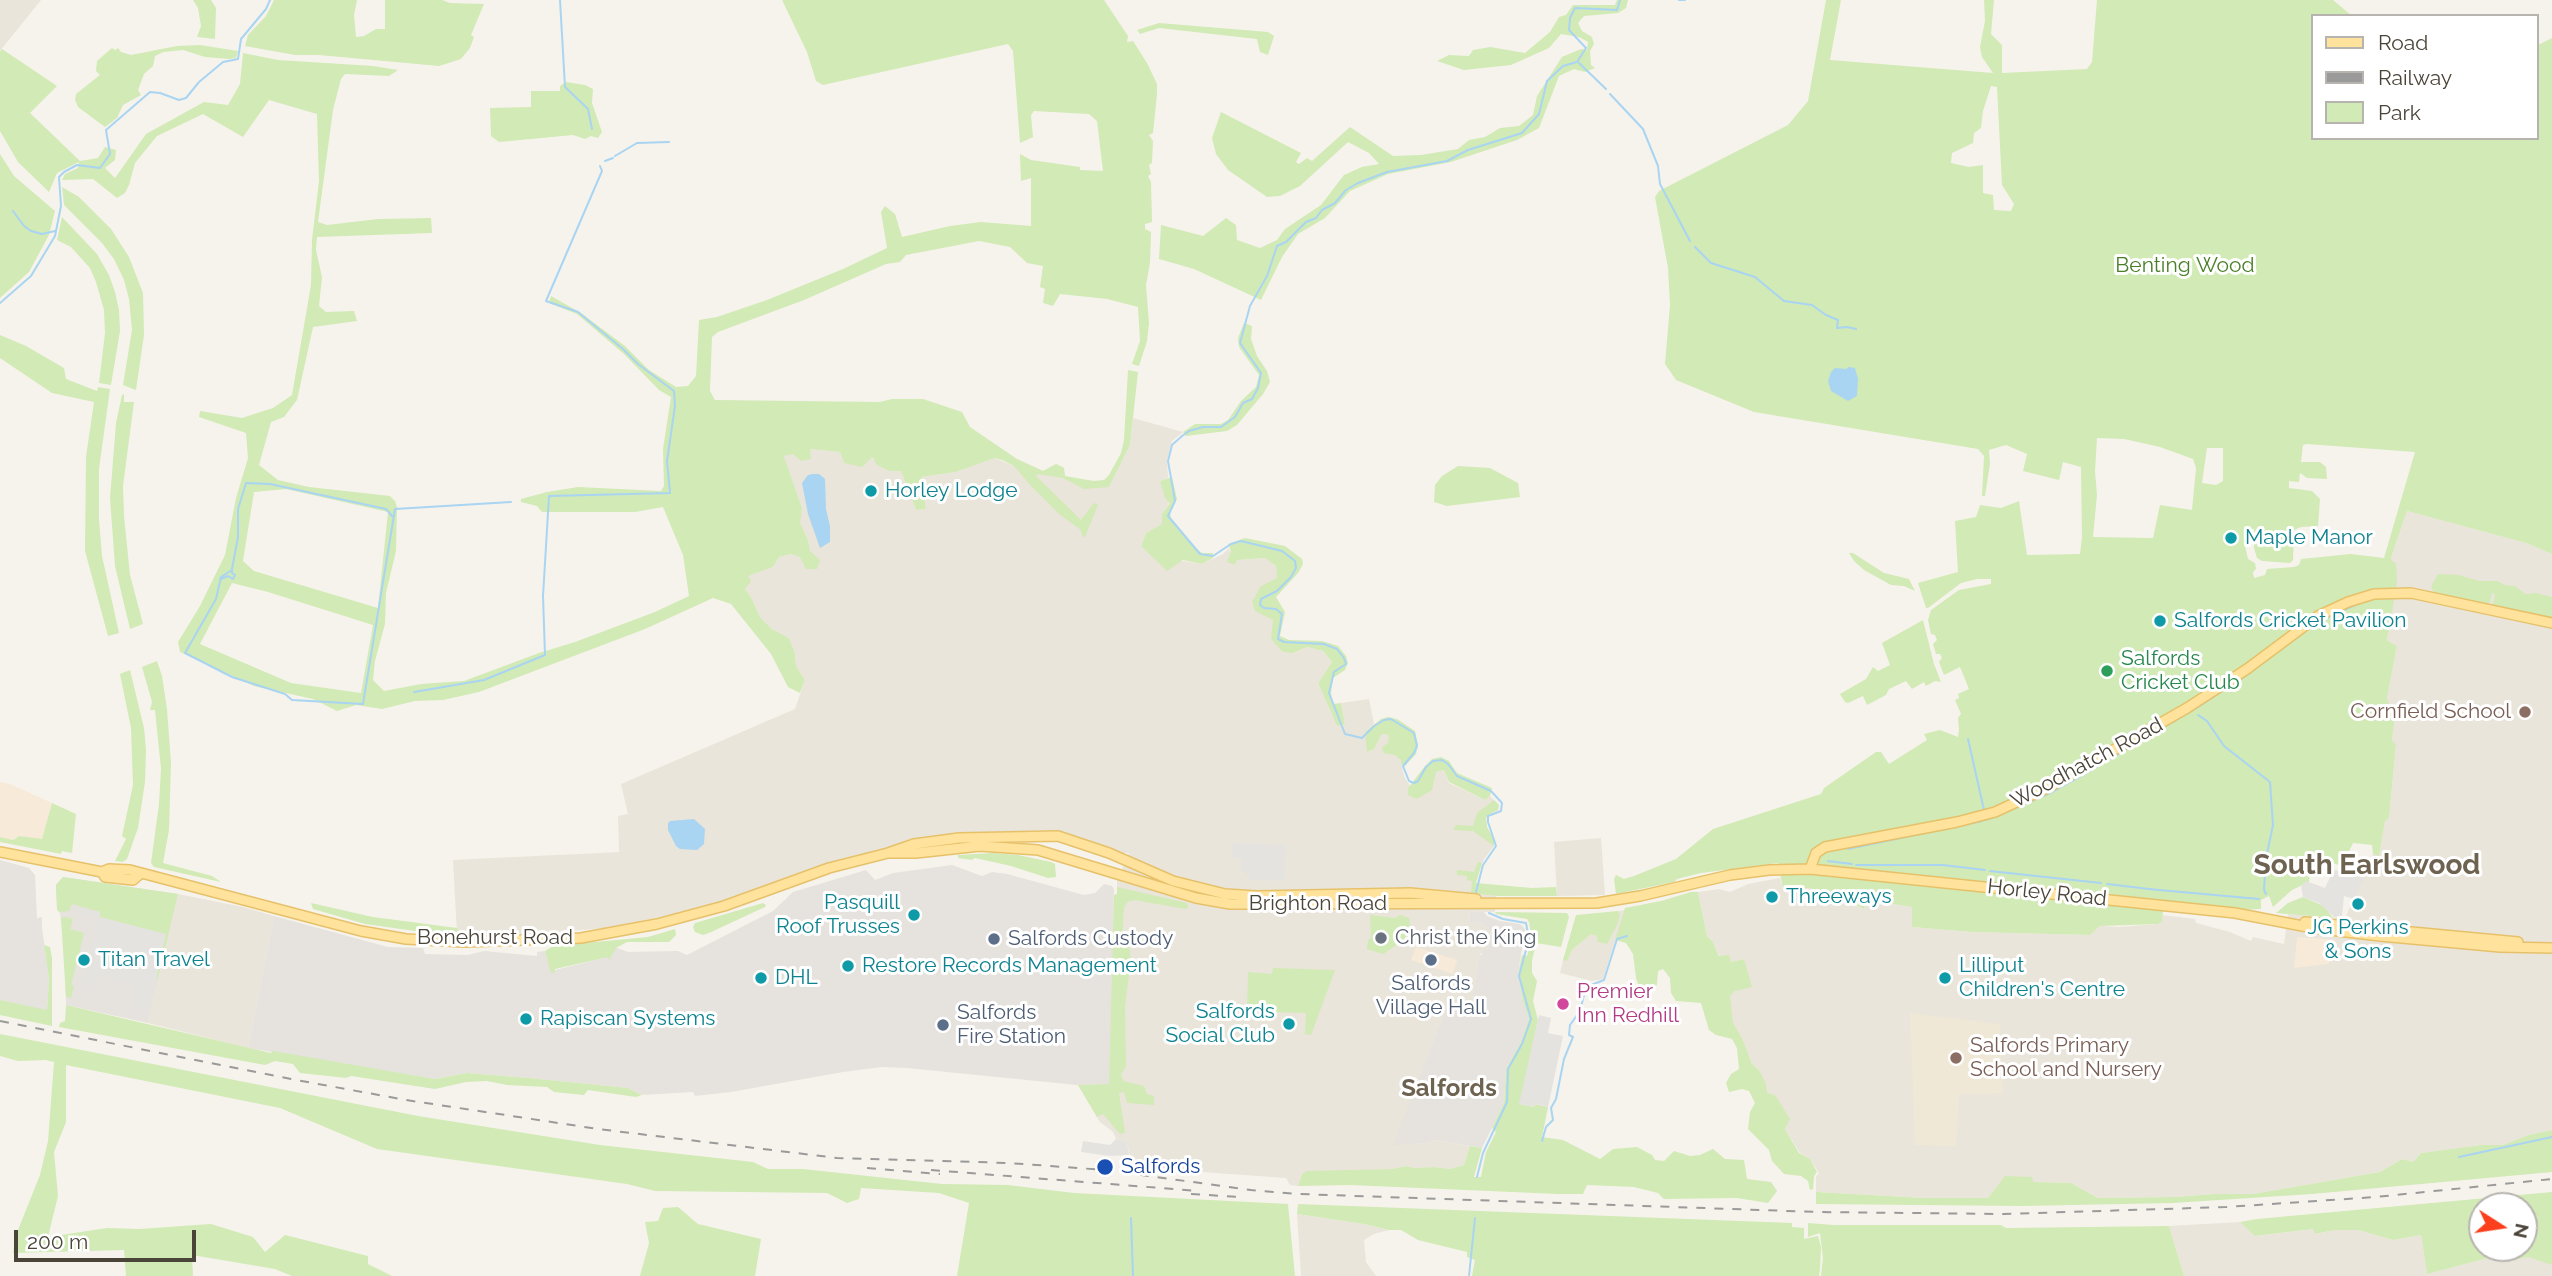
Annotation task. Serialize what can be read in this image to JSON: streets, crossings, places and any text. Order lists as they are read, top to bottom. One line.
{"streets":{"main road":["Woodhatch Road","Horley Road","Brighton Road","Bonehurst Road"]},"crossings":[["Woodhatch Road","Horley Road"],["Woodhatch Road","Brighton Road"],["Horley Road","Brighton Road"],["Brighton Road","Bonehurst Road"]],"districts":["South Earlswood","Salfords"],"parks":["Benting Wood"],"places":["Horley Lodge","Maple Manor","Salfords Cricket Pavilion","Salfords Cricket Club","Cornfield School","Threeways","JG Perkins & Sons","Pasquill Roof Trusses","Christ the King","Salfords Custody","Titan Travel","Salfords Village Hall","Restore Records Management","DHL","Lilliput Children's Centre","Premier Inn Redhill","Rapiscan Systems","Salfords Social Club","Salfords Fire Station","Salfords Primary School and Nursery","Salfords"],"legend":["Road","Railway","Park"],"scale_bar":"200 m","north":"right"}
